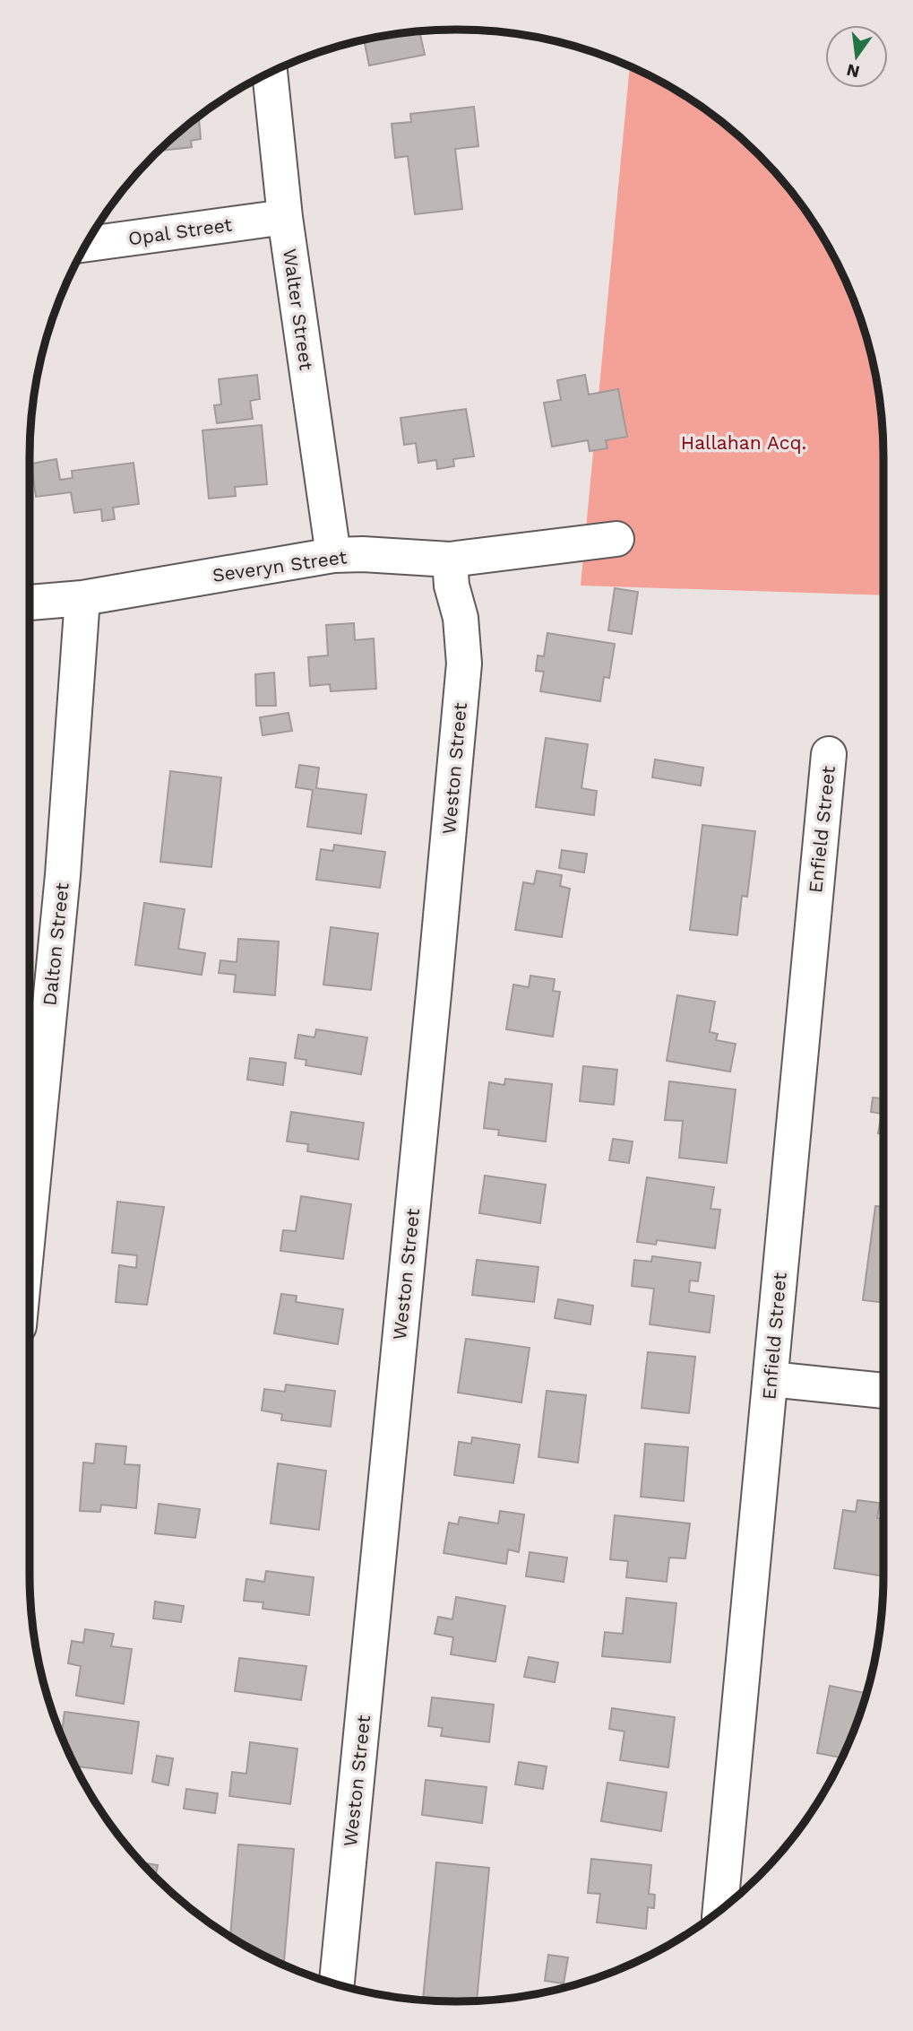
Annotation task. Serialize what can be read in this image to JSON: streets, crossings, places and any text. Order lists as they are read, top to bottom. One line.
{"streets":{"street":["Opal Street","Walter Street","Severyn Street","Weston Street","Enfield Street","Dalton Street"]},"crossings":[["Opal Street","Walter Street"],["Walter Street","Severyn Street"],["Severyn Street","Weston Street"],["Severyn Street","Dalton Street"]],"parks":["Hallahan Acq."],"north":"bottom"}
